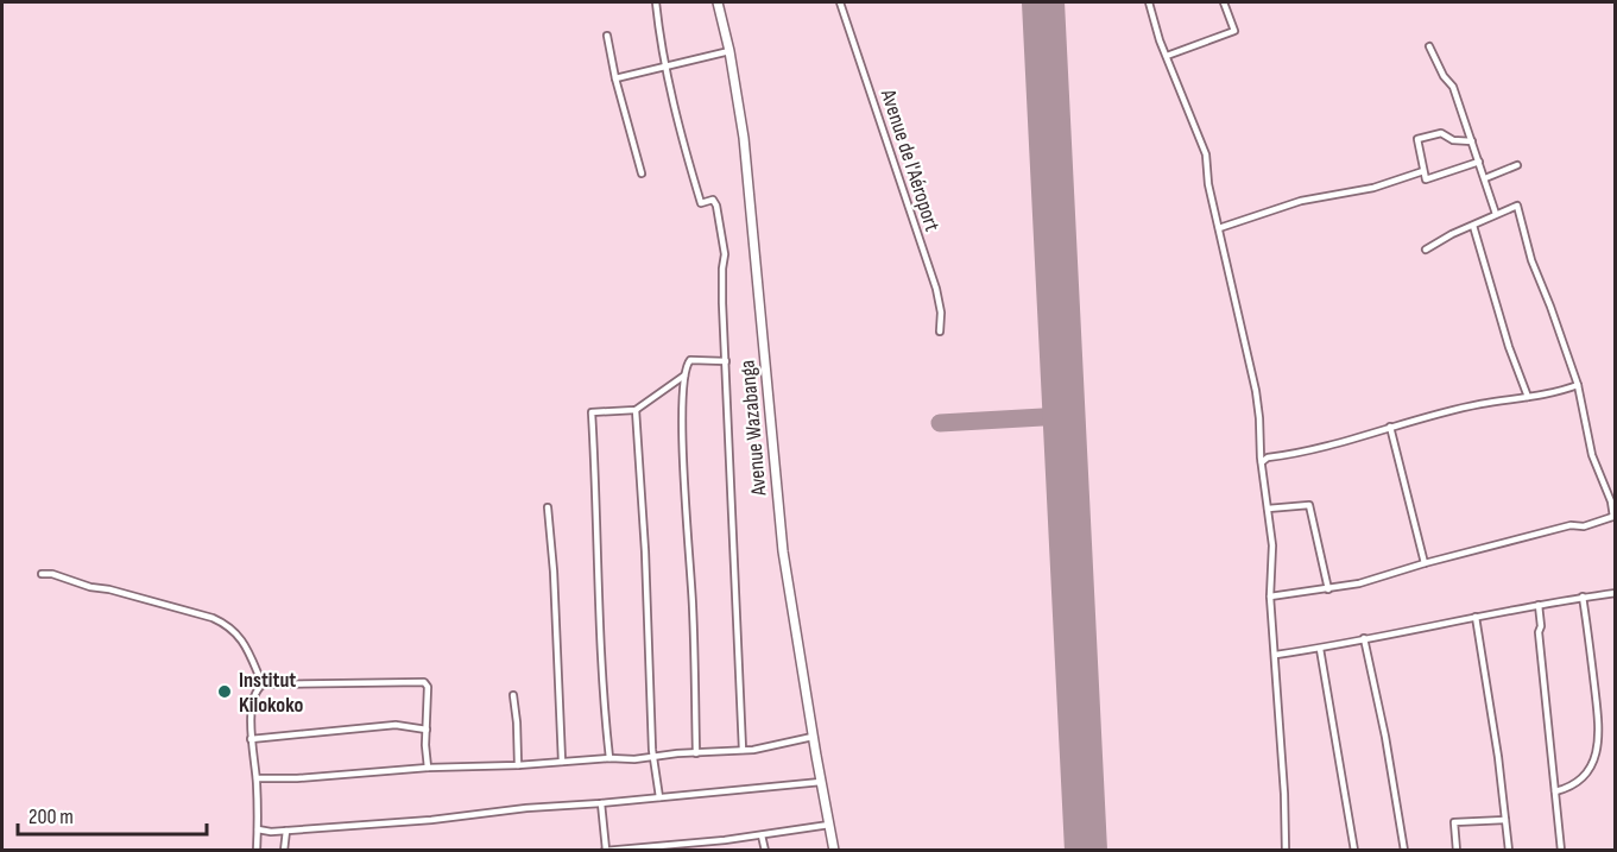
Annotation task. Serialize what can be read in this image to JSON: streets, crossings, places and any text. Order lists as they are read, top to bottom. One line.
{"streets":{"main road":["Avenue Wazabanga"],"street":["Avenue de l'Aéroport"]},"places":["Institut Kilokoko"],"scale_bar":"200 m"}
